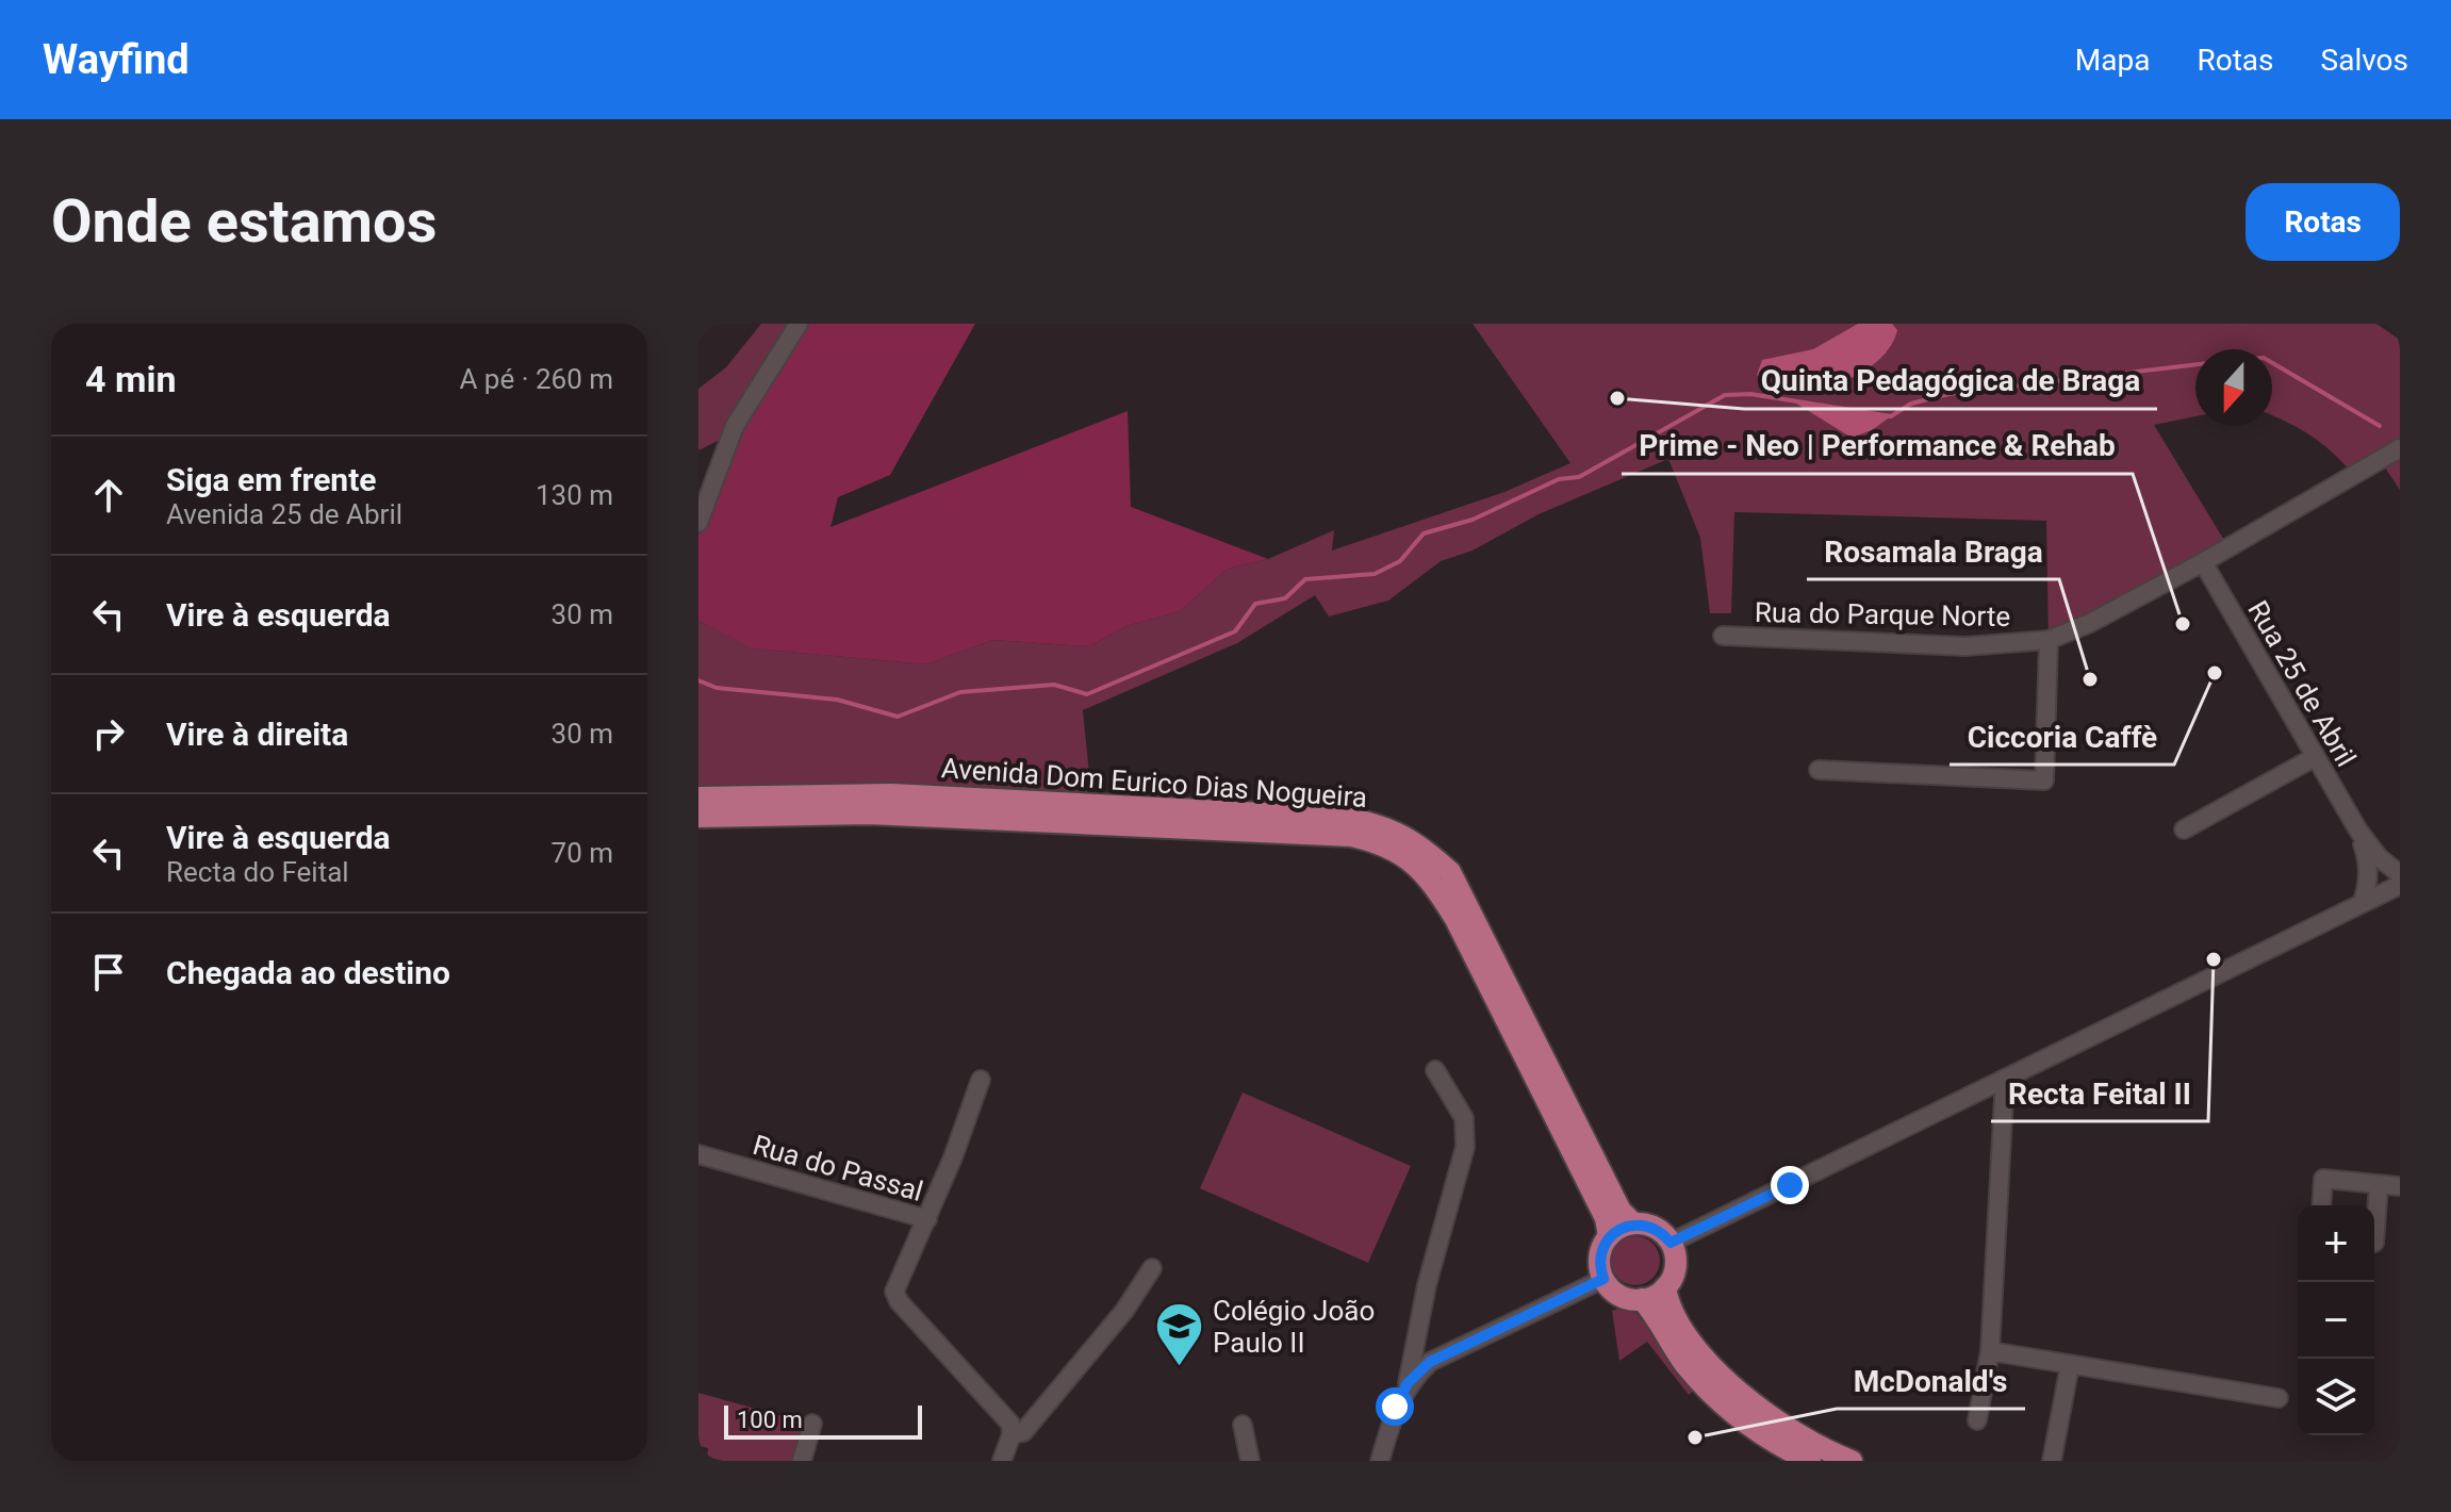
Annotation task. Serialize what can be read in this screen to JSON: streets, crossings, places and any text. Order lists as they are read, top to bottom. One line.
{"streets":{"main road":["Avenida Dom Eurico Dias Nogueira"],"street":["Rua do Parque Norte","Rua 25 de Abril","Rua do Passal"]},"crossings":[["Rua do Parque Norte","Rua 25 de Abril"]],"places":{"other":["Quinta Pedagógica de Braga","Prime - Neo | Performance & Rehab","Ciccoria Caffè","Rosamala Braga","Recta Feital II","McDonald's"],"school or university":["Colégio João Paulo II"]},"scale_bar":"100 m","north":"bottom","page":{"header":"Wayfind","nav":["Mapa","Rotas","Salvos"],"buttons":"Rotas","title":"Onde estamos","heading":["4 min","A pé · 260 m"],"list":[["Siga em frente","Avenida 25 de Abril","130 m"],["Vire à esquerda","30 m"],["Vire à direita","30 m"],["Vire à esquerda","Recta do Feital","70 m"],"Chegada ao destino"],"map_buttons":["+","−"],"scale":"100 m"}}
